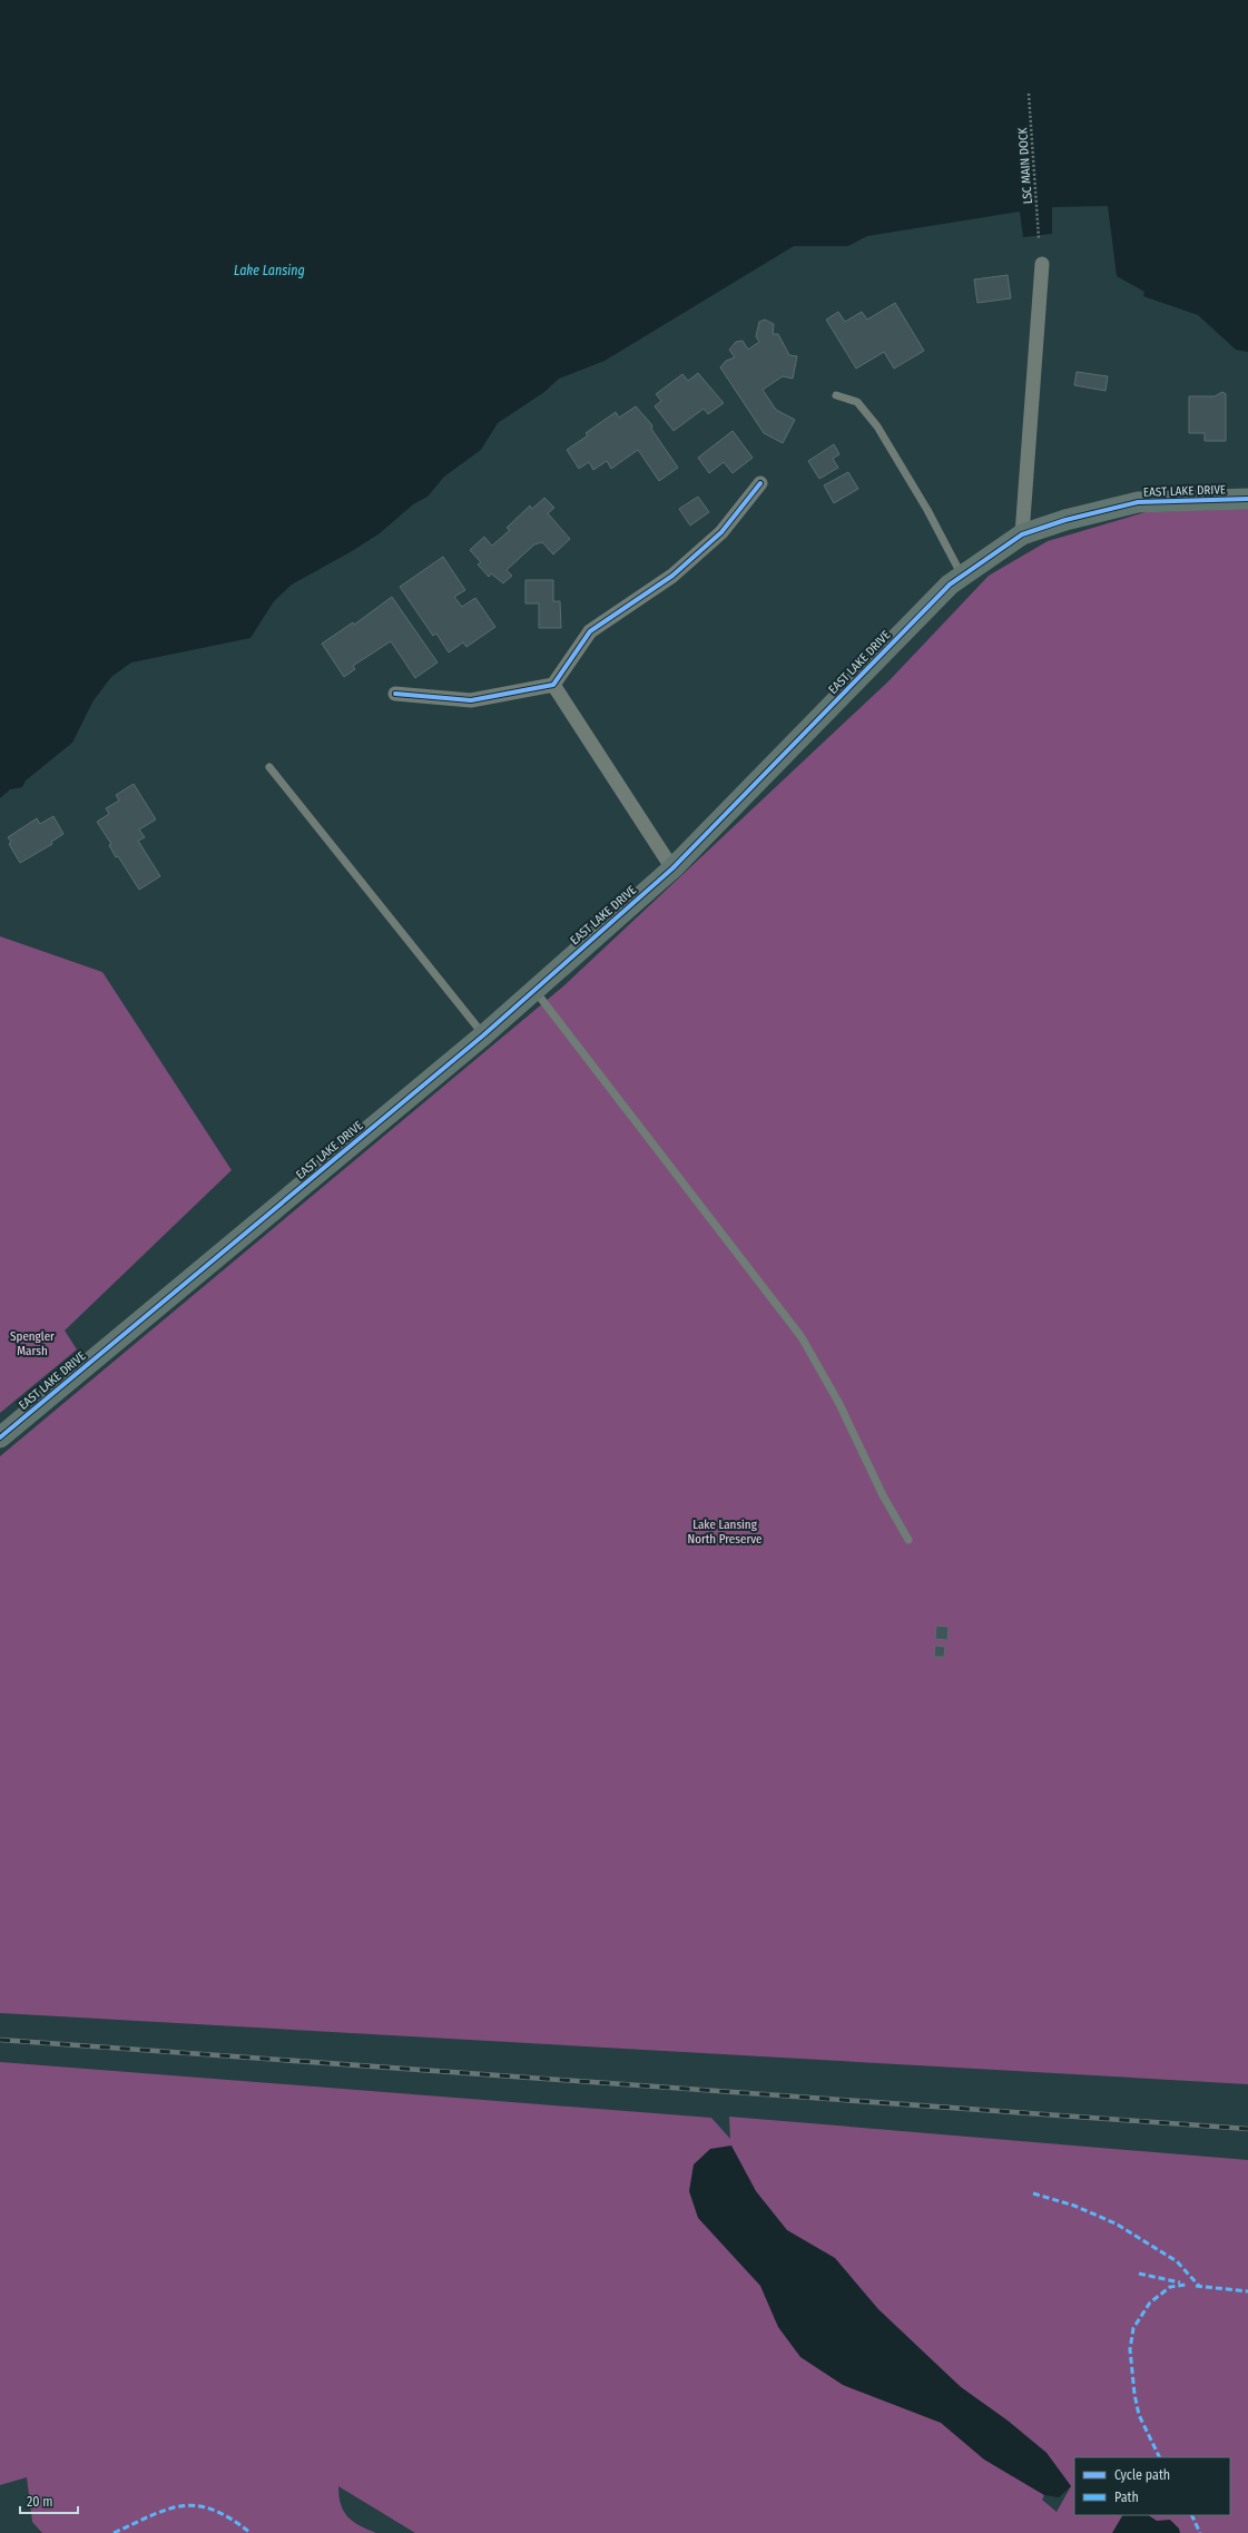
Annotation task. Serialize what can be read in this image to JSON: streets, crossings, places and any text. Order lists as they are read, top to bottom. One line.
{"streets":{"street":["EAST LAKE DRIVE"],"path":["LSC MAIN DOCK"]},"water":["Lake Lansing"],"parks":["Spengler Marsh","Lake Lansing North Preserve"],"legend":["Cycle path","Path"],"scale_bar":"20 m"}
